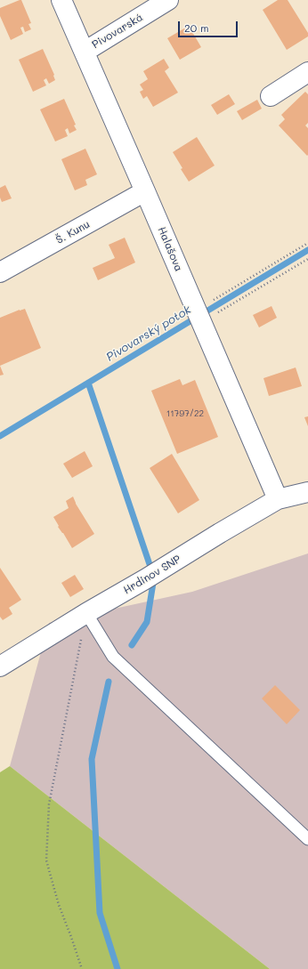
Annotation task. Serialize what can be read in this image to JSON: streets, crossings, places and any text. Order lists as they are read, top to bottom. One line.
{"streets":{"street":["Pivovarská","Š. Kunu","Halašova","Hrdinov SNP"]},"crossings":[["Pivovarská","Halašova"],["Š. Kunu","Halašova"],["Halašova","Hrdinov SNP"]],"water":["Pivovarský potok"],"house_numbers":["11797/22"],"scale_bar":"20 m"}
